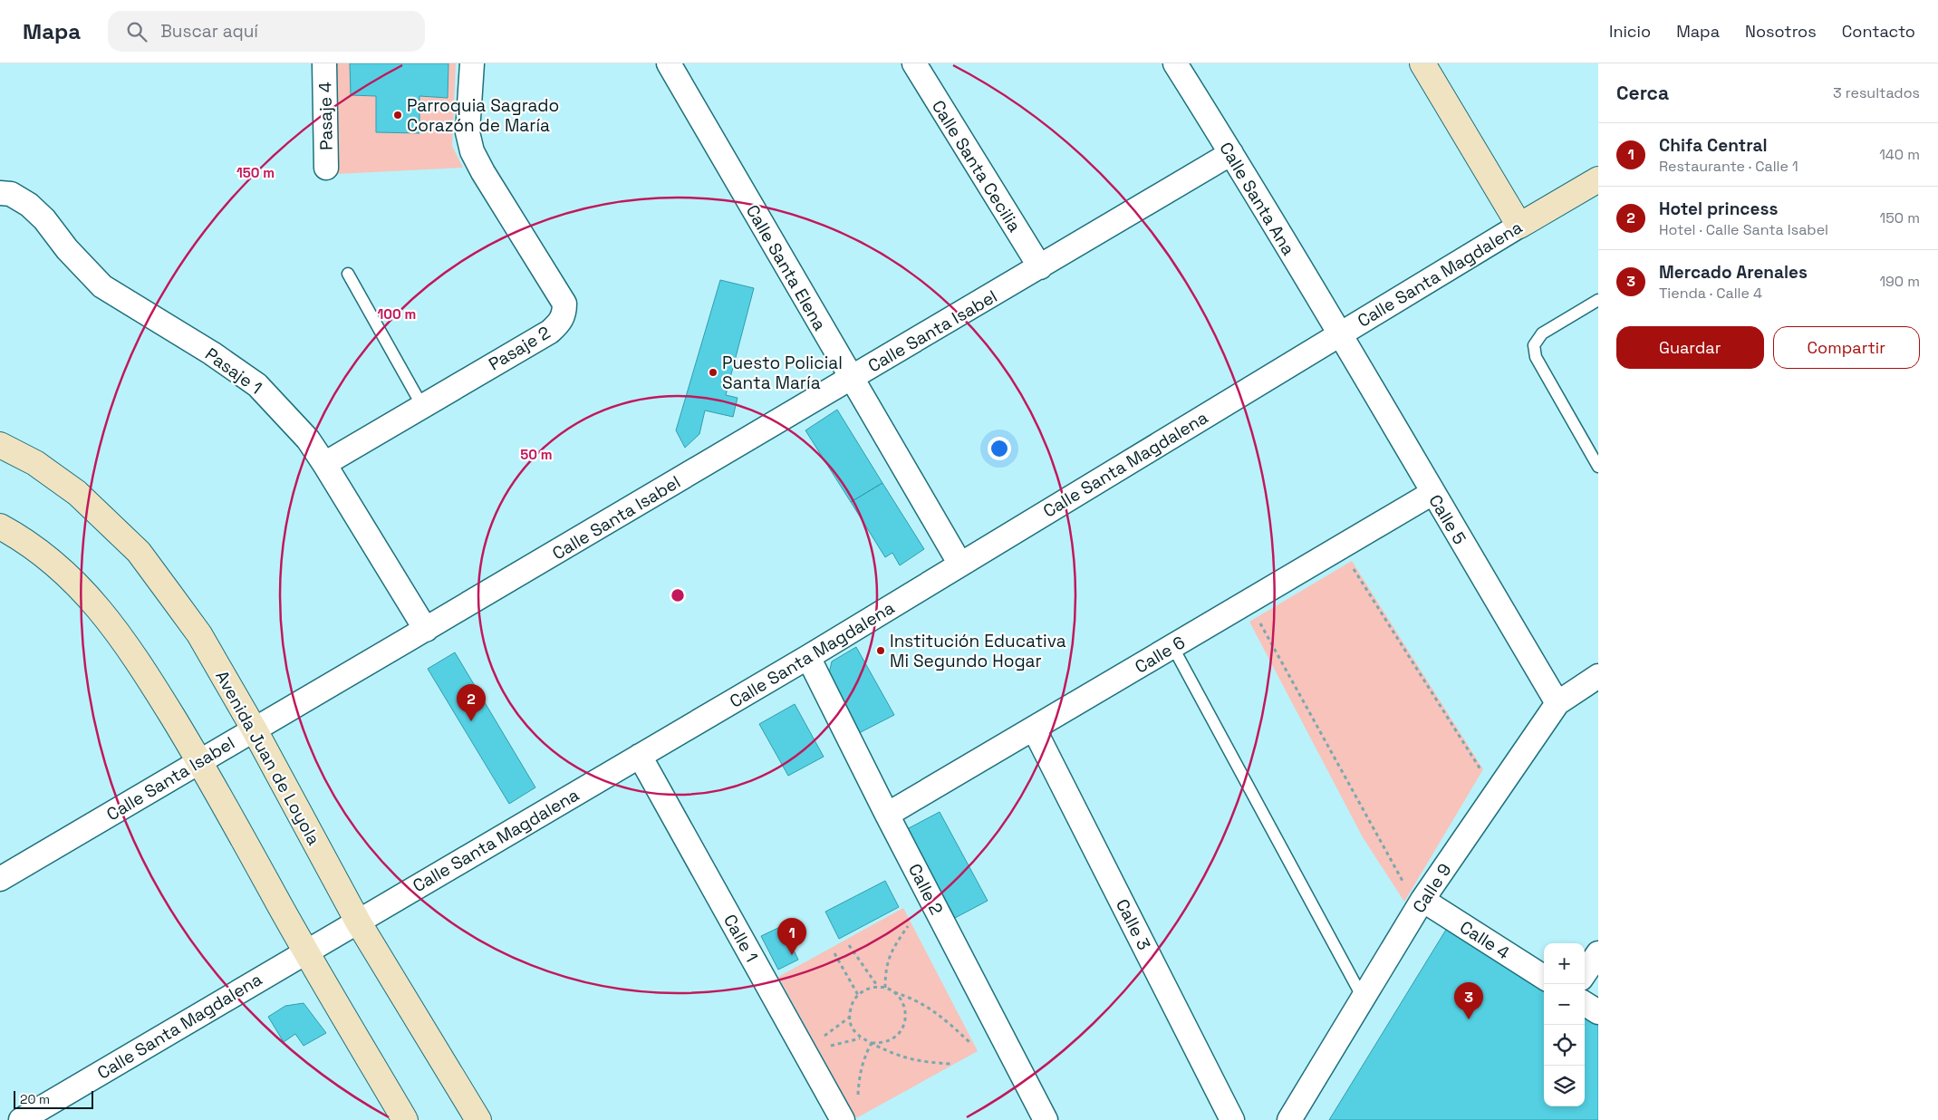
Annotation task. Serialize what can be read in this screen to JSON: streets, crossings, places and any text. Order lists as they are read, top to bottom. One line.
{"streets":{"street":["Pasaje 4","Calle Santa Cecilia","Calle Santa Ana","Calle Santa Elena","Calle Santa Magdalena","Calle Santa Isabel","Pasaje 2","Pasaje 1","Calle 5","Calle 6","Avenida Juan de Loyola","Calle 9","Calle 2","Calle 3","Calle 1","Calle 4"]},"crossings":[["Calle Santa Cecilia","Calle Santa Isabel"],["Calle Santa Ana","Calle Santa Magdalena"],["Calle Santa Ana","Calle Santa Isabel"],["Calle Santa Ana","Calle 5"],["Calle Santa Elena","Calle Santa Magdalena"],["Calle Santa Elena","Calle Santa Isabel"],["Calle Santa Magdalena","Calle 5"],["Calle Santa Magdalena","Avenida Juan de Loyola"],["Calle Santa Magdalena","Calle 2"],["Calle Santa Magdalena","Calle 1"],["Calle Santa Isabel","Pasaje 1"],["Calle Santa Isabel","Avenida Juan de Loyola"],["Pasaje 2","Pasaje 1"],["Calle 5","Calle 6"],["Calle 5","Calle 9"],["Calle 6","Calle 2"],["Calle 6","Calle 3"],["Calle 9","Calle 4"]],"places":["Parroquia Sagrado Corazón de María","Puesto Policial Santa María","Institución Educativa Mi Segundo Hogar"],"scale_bar":"20 m","page":{"header":"Mapa","search":"Buscar aquí","nav":["Inicio","Mapa","Nosotros","Contacto"],"heading":["Cerca","3 resultados"],"list":[{"mark":"1","name":"Chifa Central","note":"Restaurante · Calle 1","value":"140 m"},{"mark":"2","name":"Hotel princess","note":"Hotel · Calle Santa Isabel","value":"150 m"},{"mark":"3","name":"Mercado Arenales","note":"Tienda · Calle 4","value":"190 m"}],"buttons":["Guardar","Compartir"],"pins":["2","1","3"],"map_buttons":["+","−"],"scale":"20 m"},"rings":["150 m","100 m","50 m"]}
